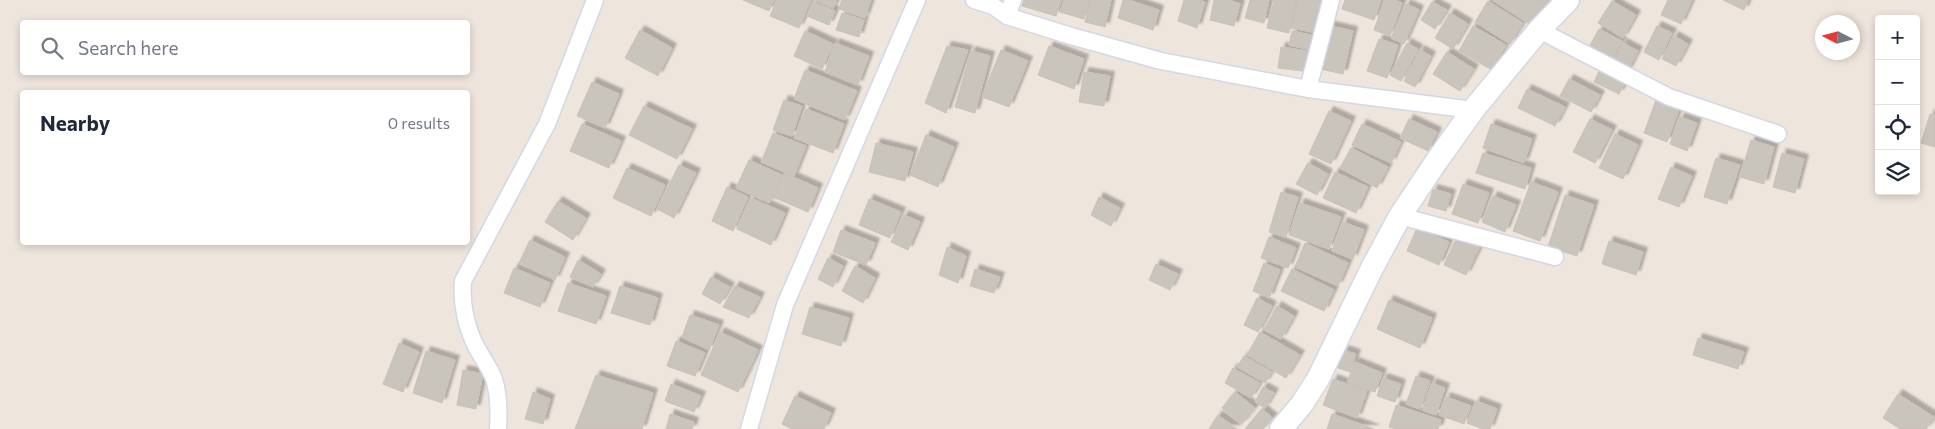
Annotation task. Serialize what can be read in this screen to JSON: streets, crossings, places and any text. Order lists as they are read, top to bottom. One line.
{"north":"left","page":{"map_buttons":["+","−"],"search":"Search here","heading":["Nearby","0 results"]}}
